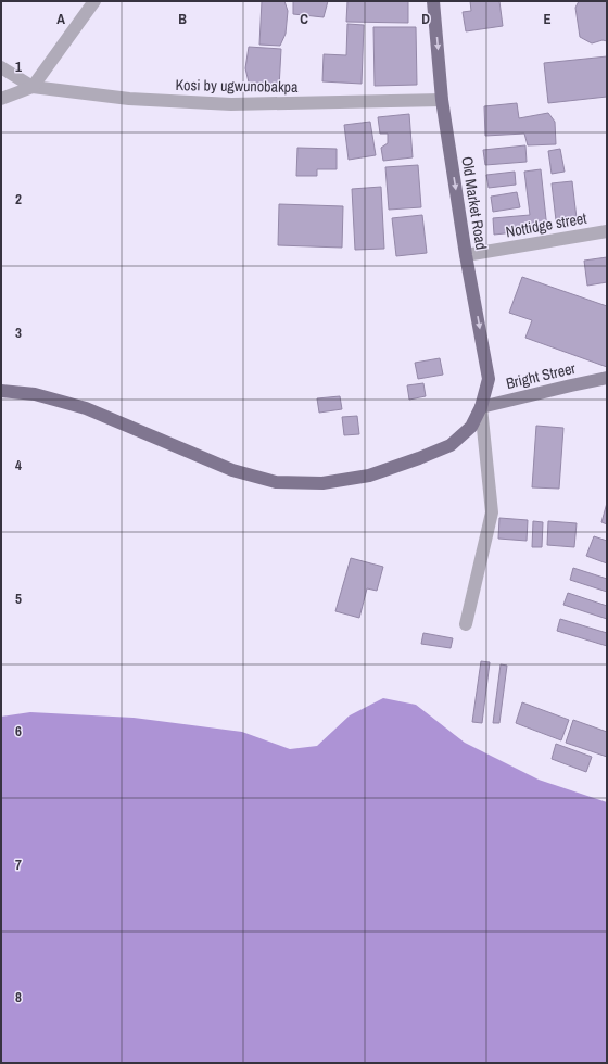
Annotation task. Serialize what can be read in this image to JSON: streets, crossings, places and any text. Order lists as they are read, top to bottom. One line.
{"streets":{"main road":["Old Market Road","Bright Streer"],"street":["Kosi by ugwunobakpa","Nottidge street"]},"crossings":[["Kosi by ugwunobakpa","Old Market Road"],["Old Market Road","Nottidge street"],["Old Market Road","Bright Streer"]],"one_way":["Old Market Road"],"grid":{"columns":["A","B","C","D","E"],"rows":["1","2","3","4","5","6","7","8"]}}
